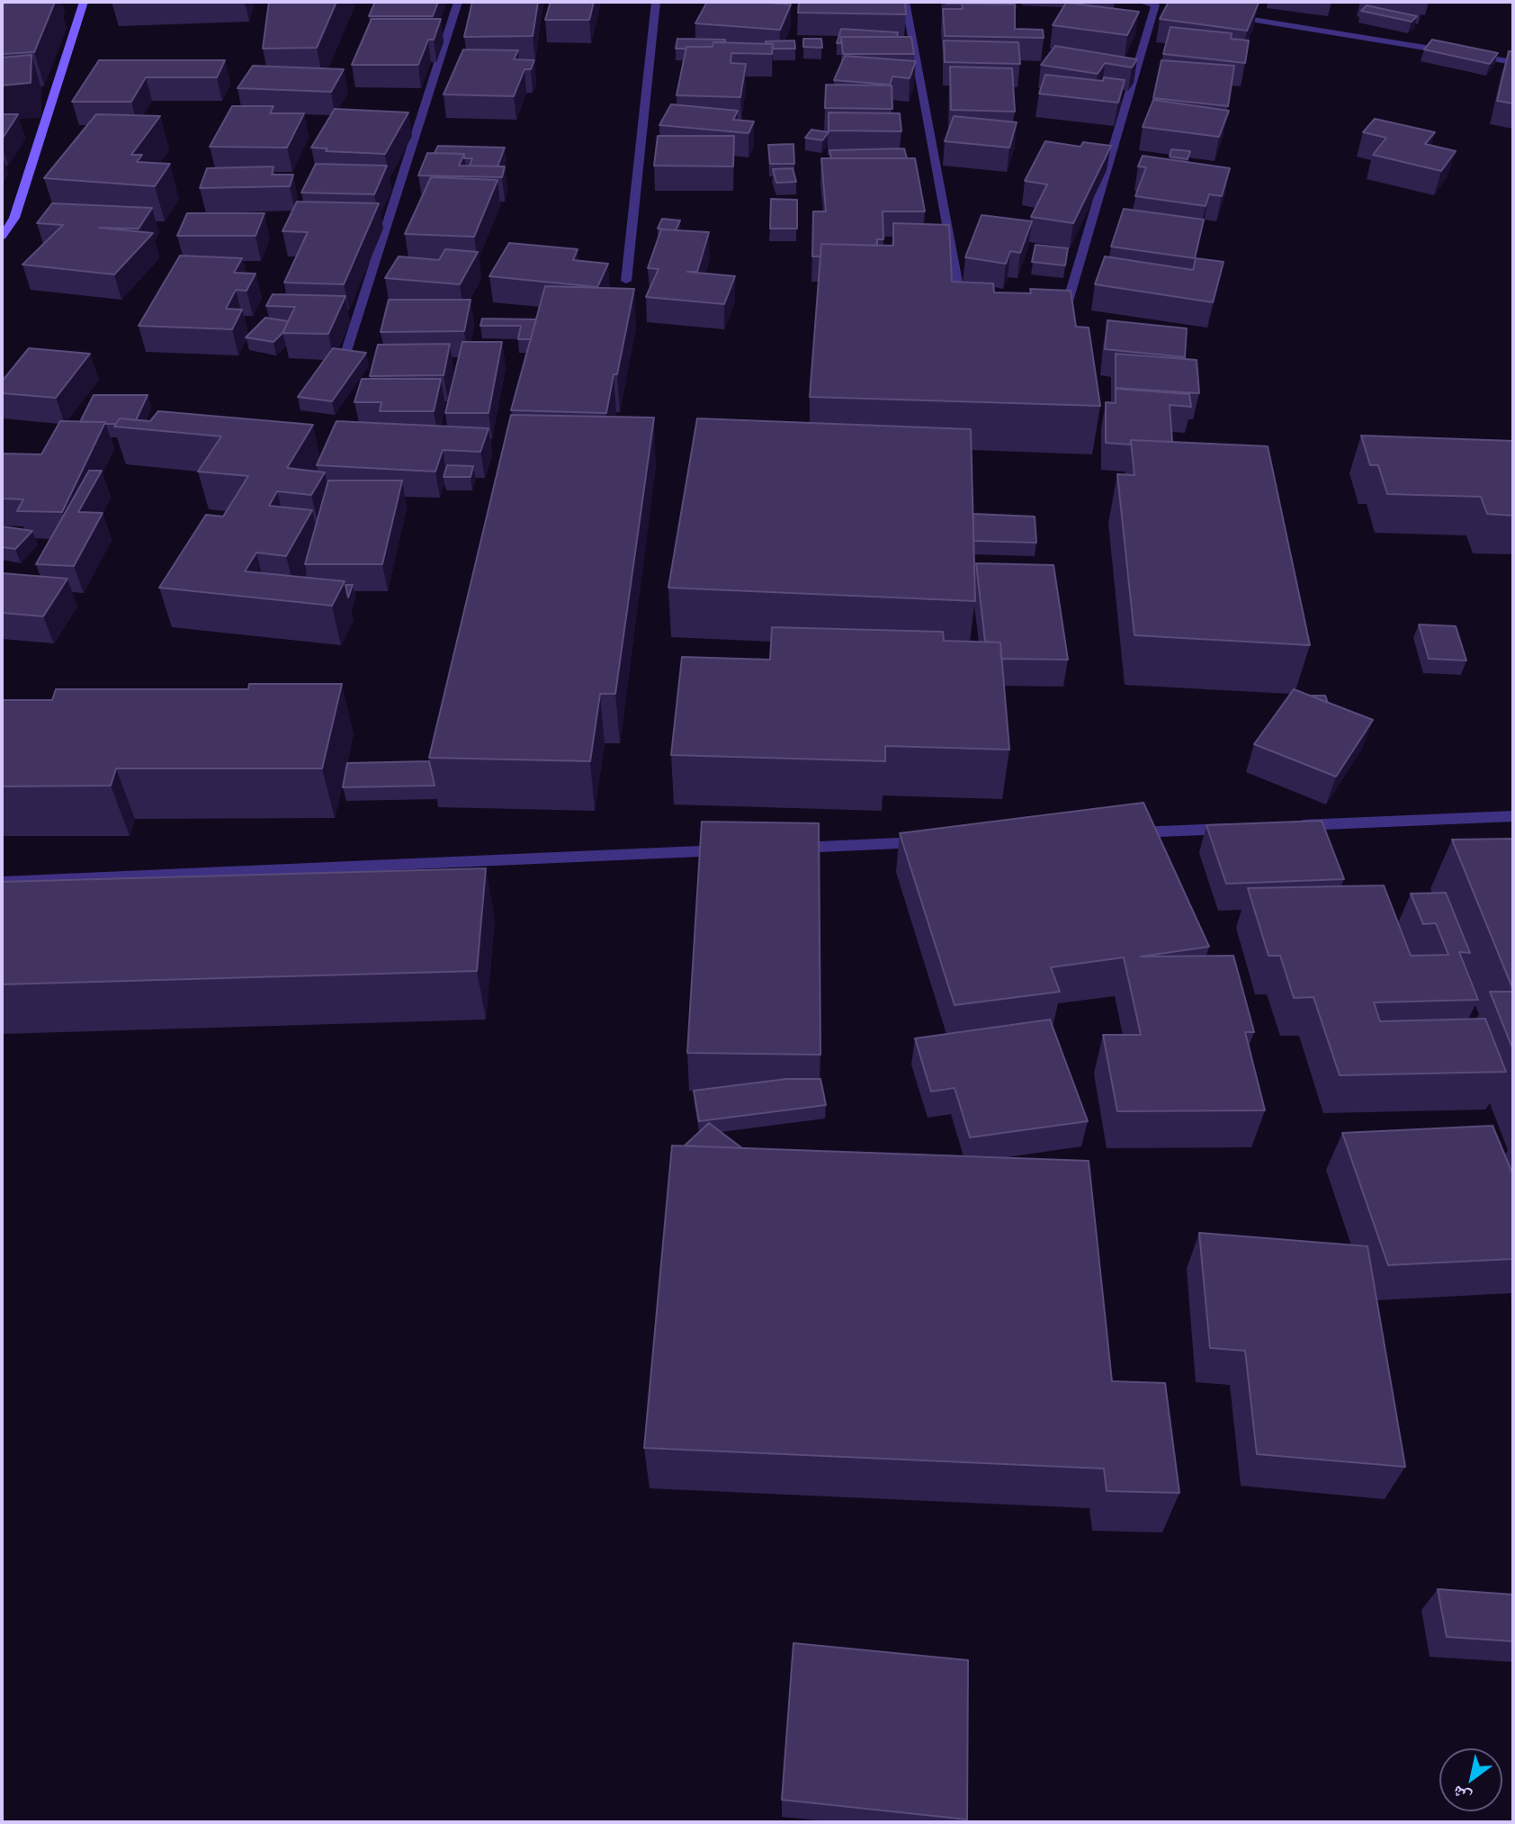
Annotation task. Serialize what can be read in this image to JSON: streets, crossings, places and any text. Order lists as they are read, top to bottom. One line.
{"north":"bottom left"}
